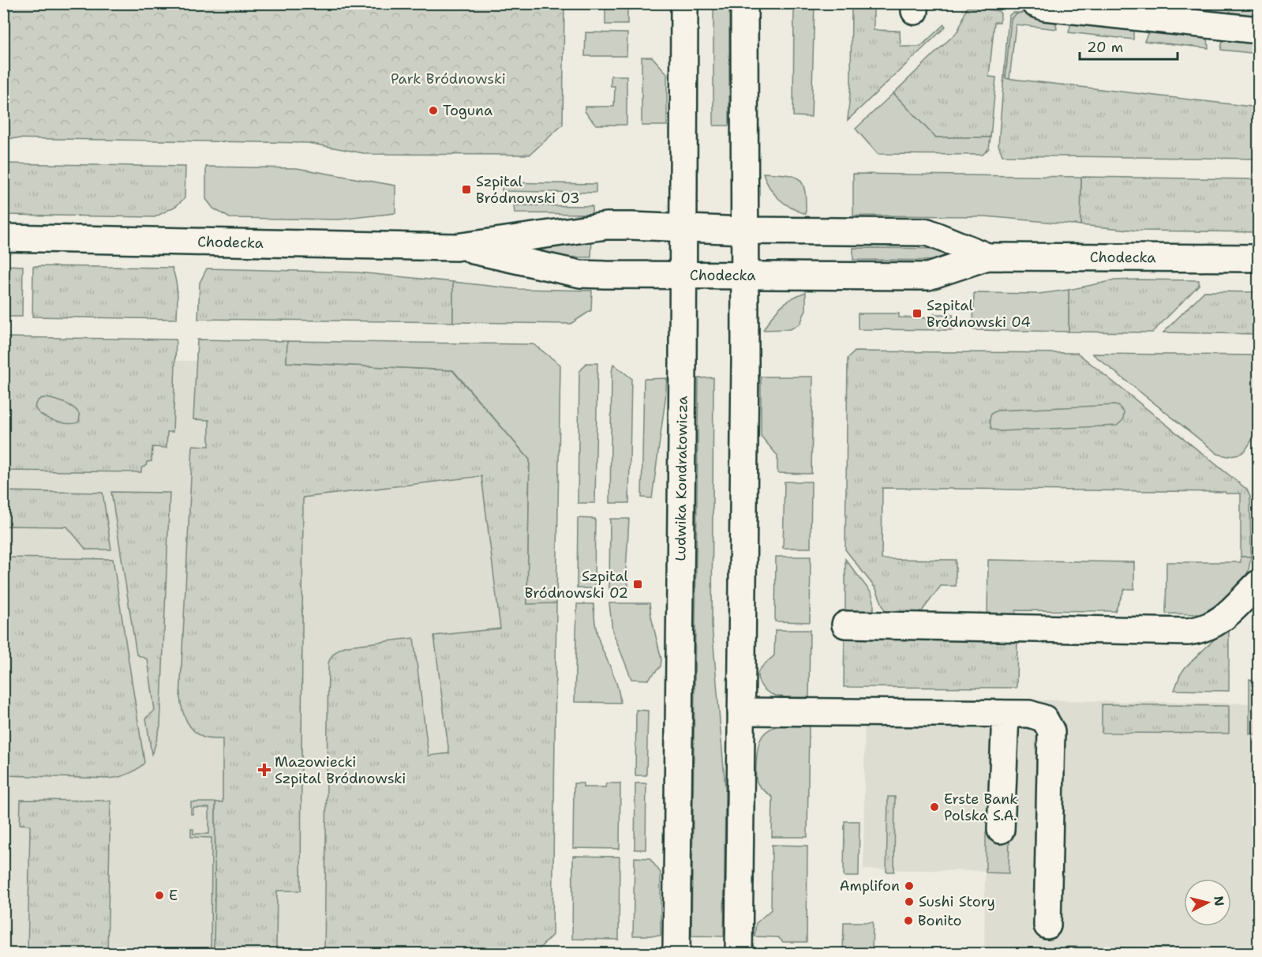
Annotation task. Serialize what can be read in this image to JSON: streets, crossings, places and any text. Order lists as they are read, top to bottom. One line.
{"streets":{"street":["Chodecka","Ludwika Kondratowicza"]},"crossings":[["Chodecka","Ludwika Kondratowicza"]],"parks":["Park Bródnowski"],"places":{"other":["Toguna","Erste Bank Polska S.A.","Amplifon","E","Sushi Story","Bonito"],"transit":["Szpital Bródnowski 03","Szpital Bródnowski 04","Szpital Bródnowski 02"],"health":["Mazowiecki Szpital Bródnowski"]},"scale_bar":"20 m","north":"right"}
